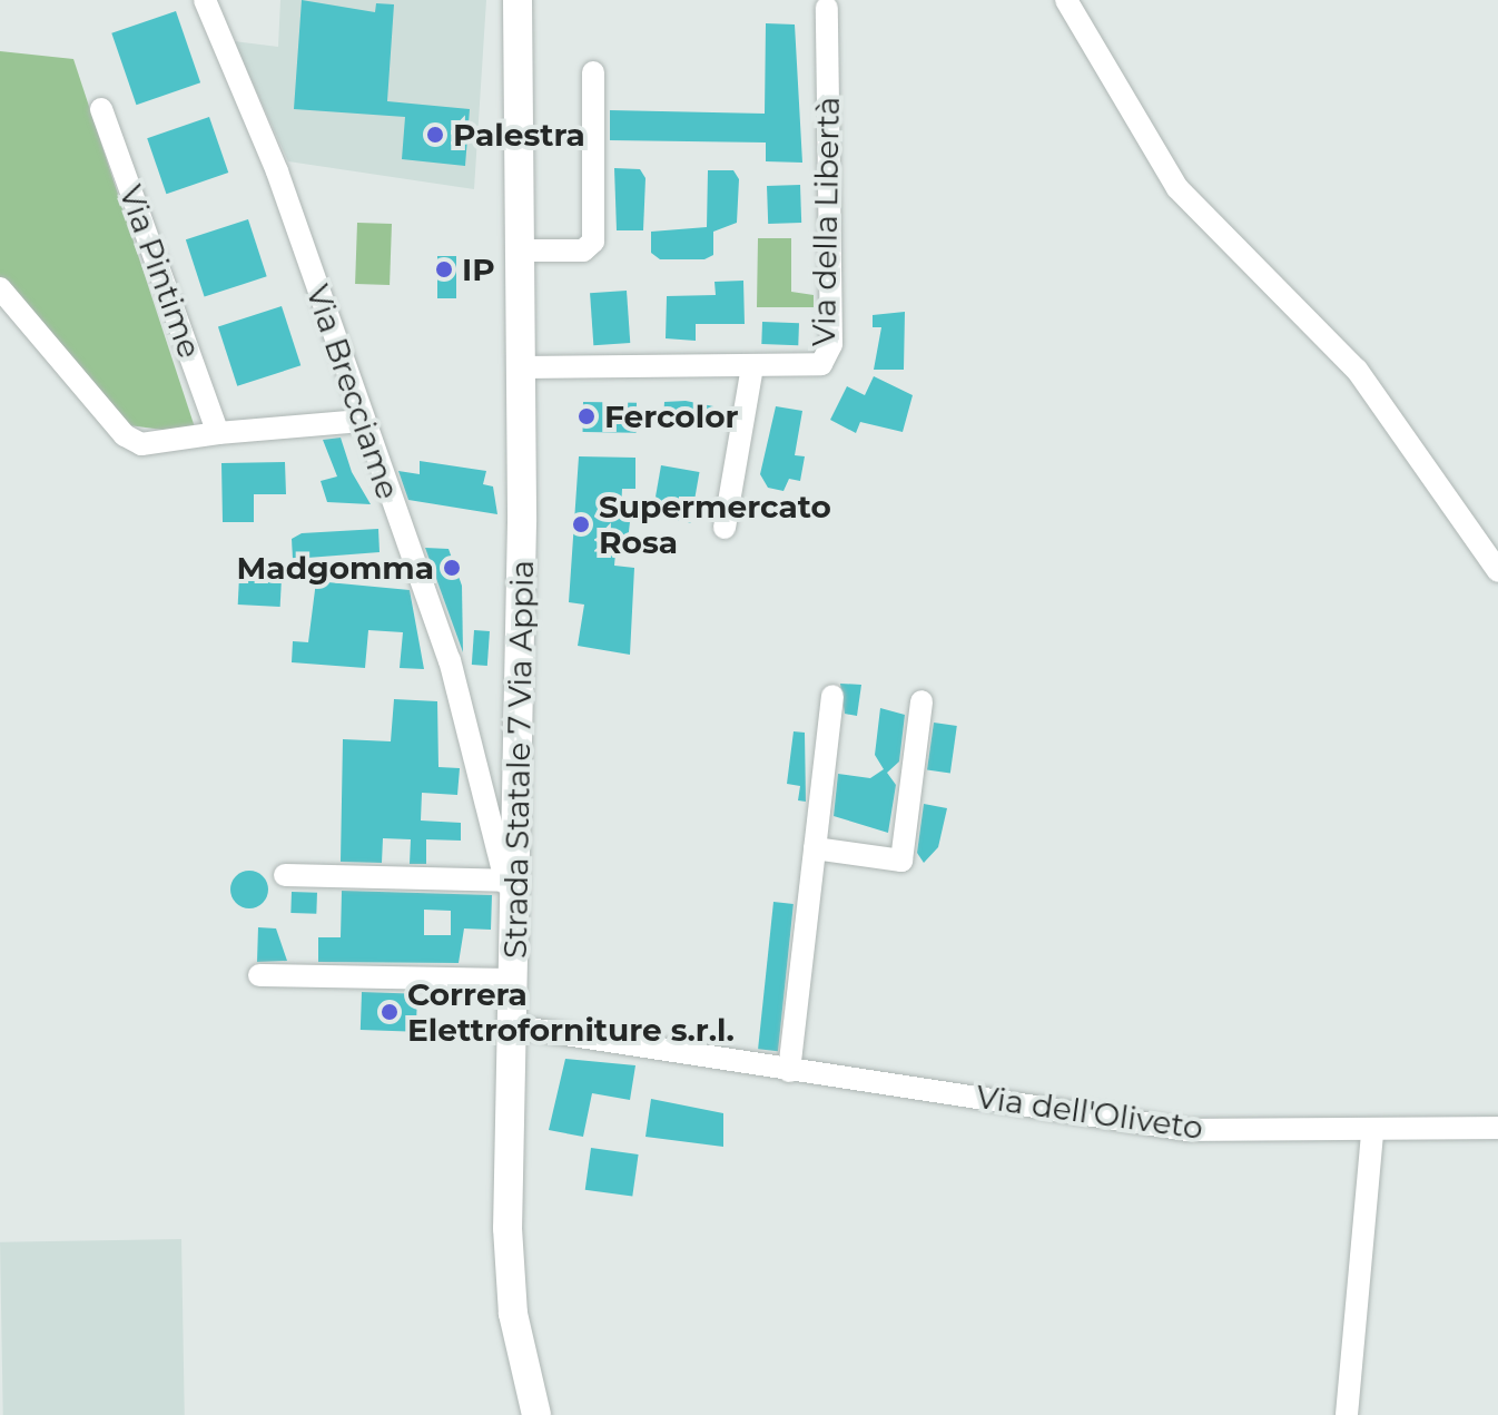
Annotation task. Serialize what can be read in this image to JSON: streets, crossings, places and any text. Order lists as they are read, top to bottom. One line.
{"streets":{"main road":["Strada Statale 7 Via Appia"],"street":["Via della Libertà","Via Pintime","Via Brecciame","Via dell'Oliveto"]},"crossings":[["Via della Libertà","Strada Statale 7 Via Appia"],["Via Brecciame","Strada Statale 7 Via Appia"],["Strada Statale 7 Via Appia","Via dell'Oliveto"]],"places":["Palestra","IP","Fercolor","Supermercato Rosa","Madgomma","Correra Elettroforniture s.r.l."]}
